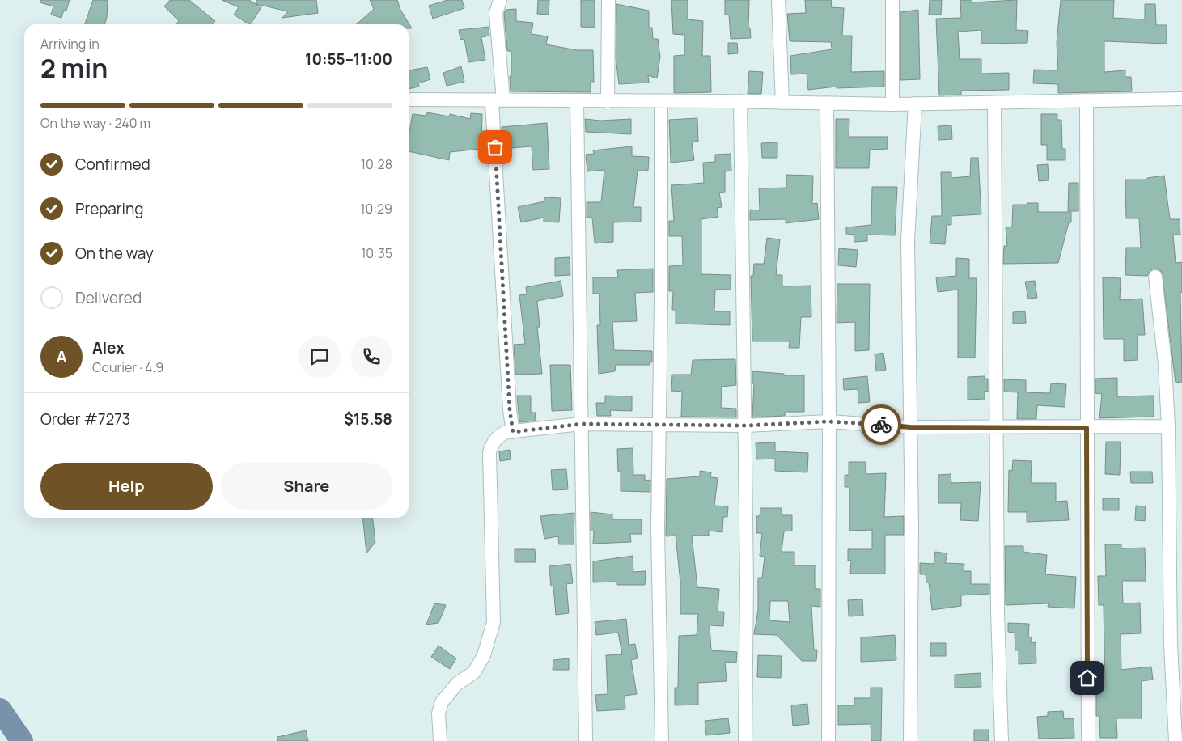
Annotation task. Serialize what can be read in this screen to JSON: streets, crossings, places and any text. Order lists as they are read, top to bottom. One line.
{"page":{"heading":["2 min","Arriving in","10:55–11:00"],"panel":["Alex","Courier · 4.9","Order #7273","$15.58"],"bar":"On the way · 240 m","list":[["Confirmed","10:28"],["Preparing","10:29"],["On the way","10:35"],"Delivered"],"round":"A","buttons":["Help","Share"]}}
